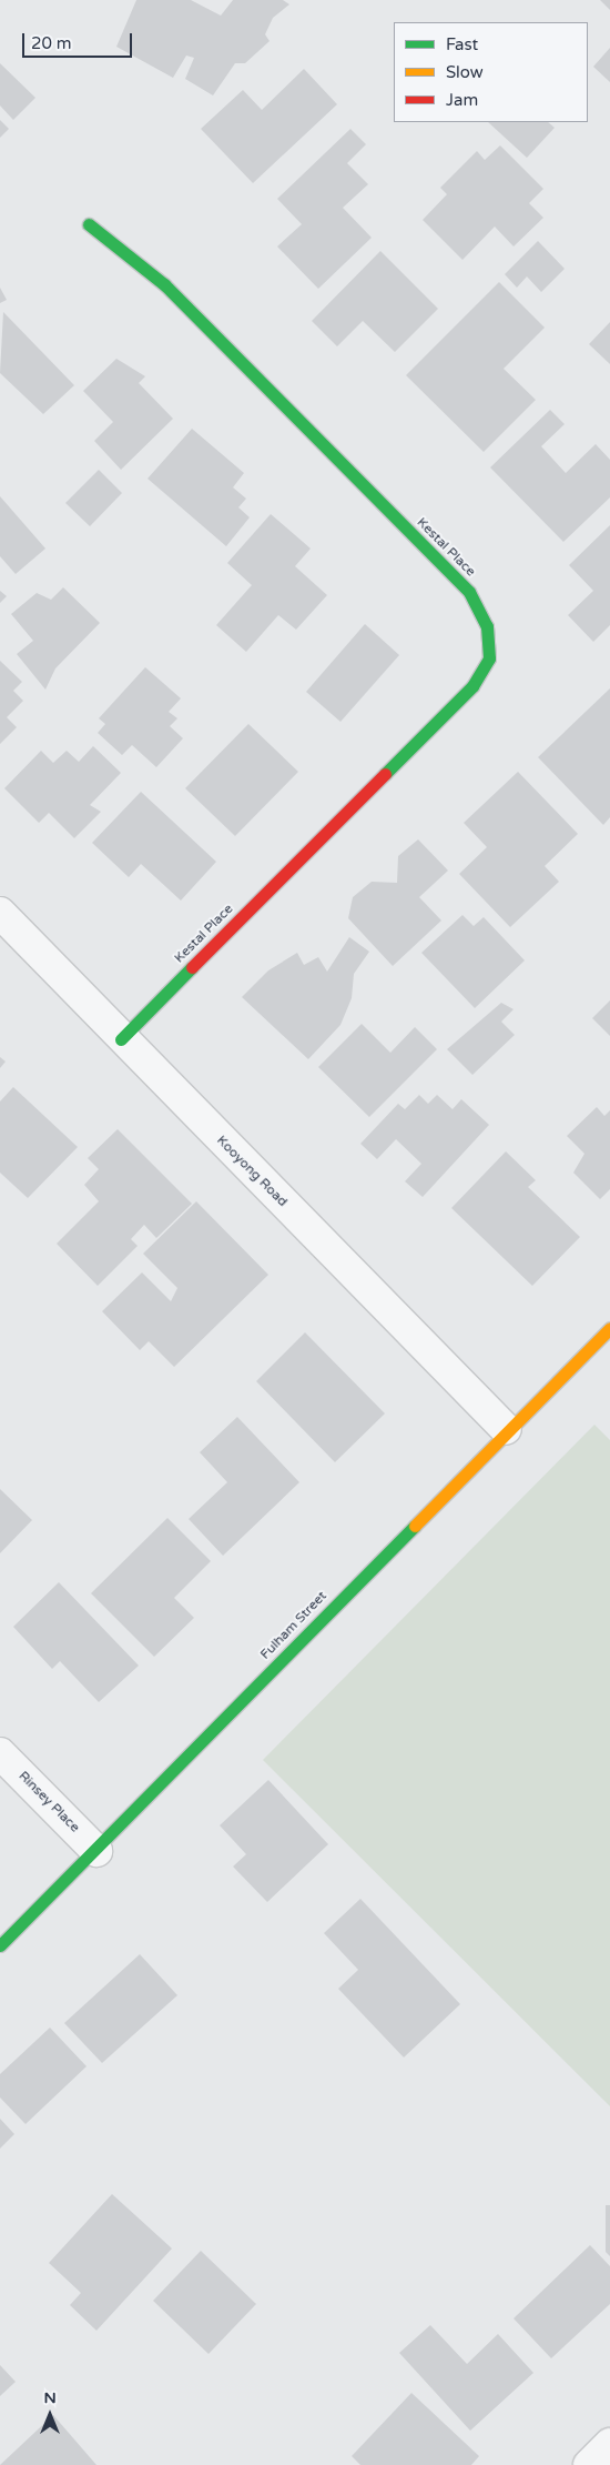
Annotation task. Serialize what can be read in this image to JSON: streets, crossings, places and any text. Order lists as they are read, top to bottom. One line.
{"streets":{"street":["Kestal Place","Kooyong Road","Fulham Street","Rinsey Place"]},"crossings":[["Kestal Place","Kooyong Road"],["Kooyong Road","Fulham Street"],["Fulham Street","Rinsey Place"]],"legend":["Fast","Slow","Jam"],"scale_bar":"20 m","north":"top"}
